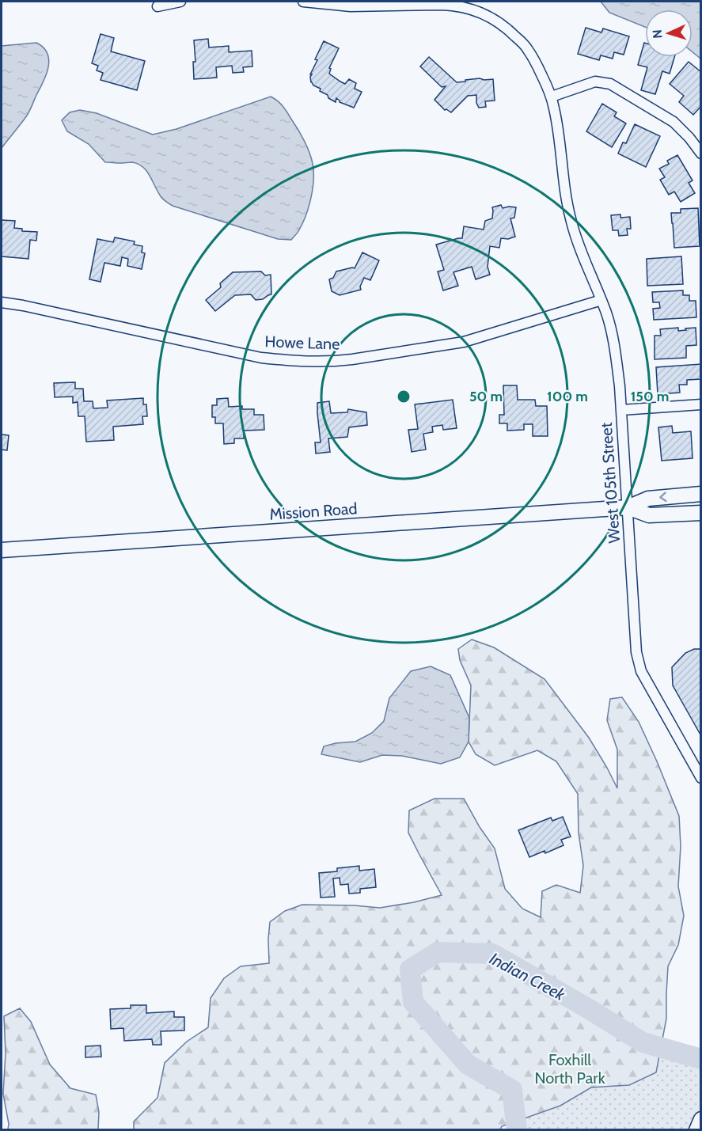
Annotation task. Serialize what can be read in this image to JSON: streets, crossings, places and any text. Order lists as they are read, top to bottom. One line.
{"streets":{"main road":["Mission Road"],"street":["Howe Lane","West 105th Street"]},"crossings":[["Howe Lane","West 105th Street"],["West 105th Street","Mission Road"]],"water":["Indian Creek"],"parks":["Foxhill North Park"],"north":"left","rings":["50 m","100 m","150 m"]}
